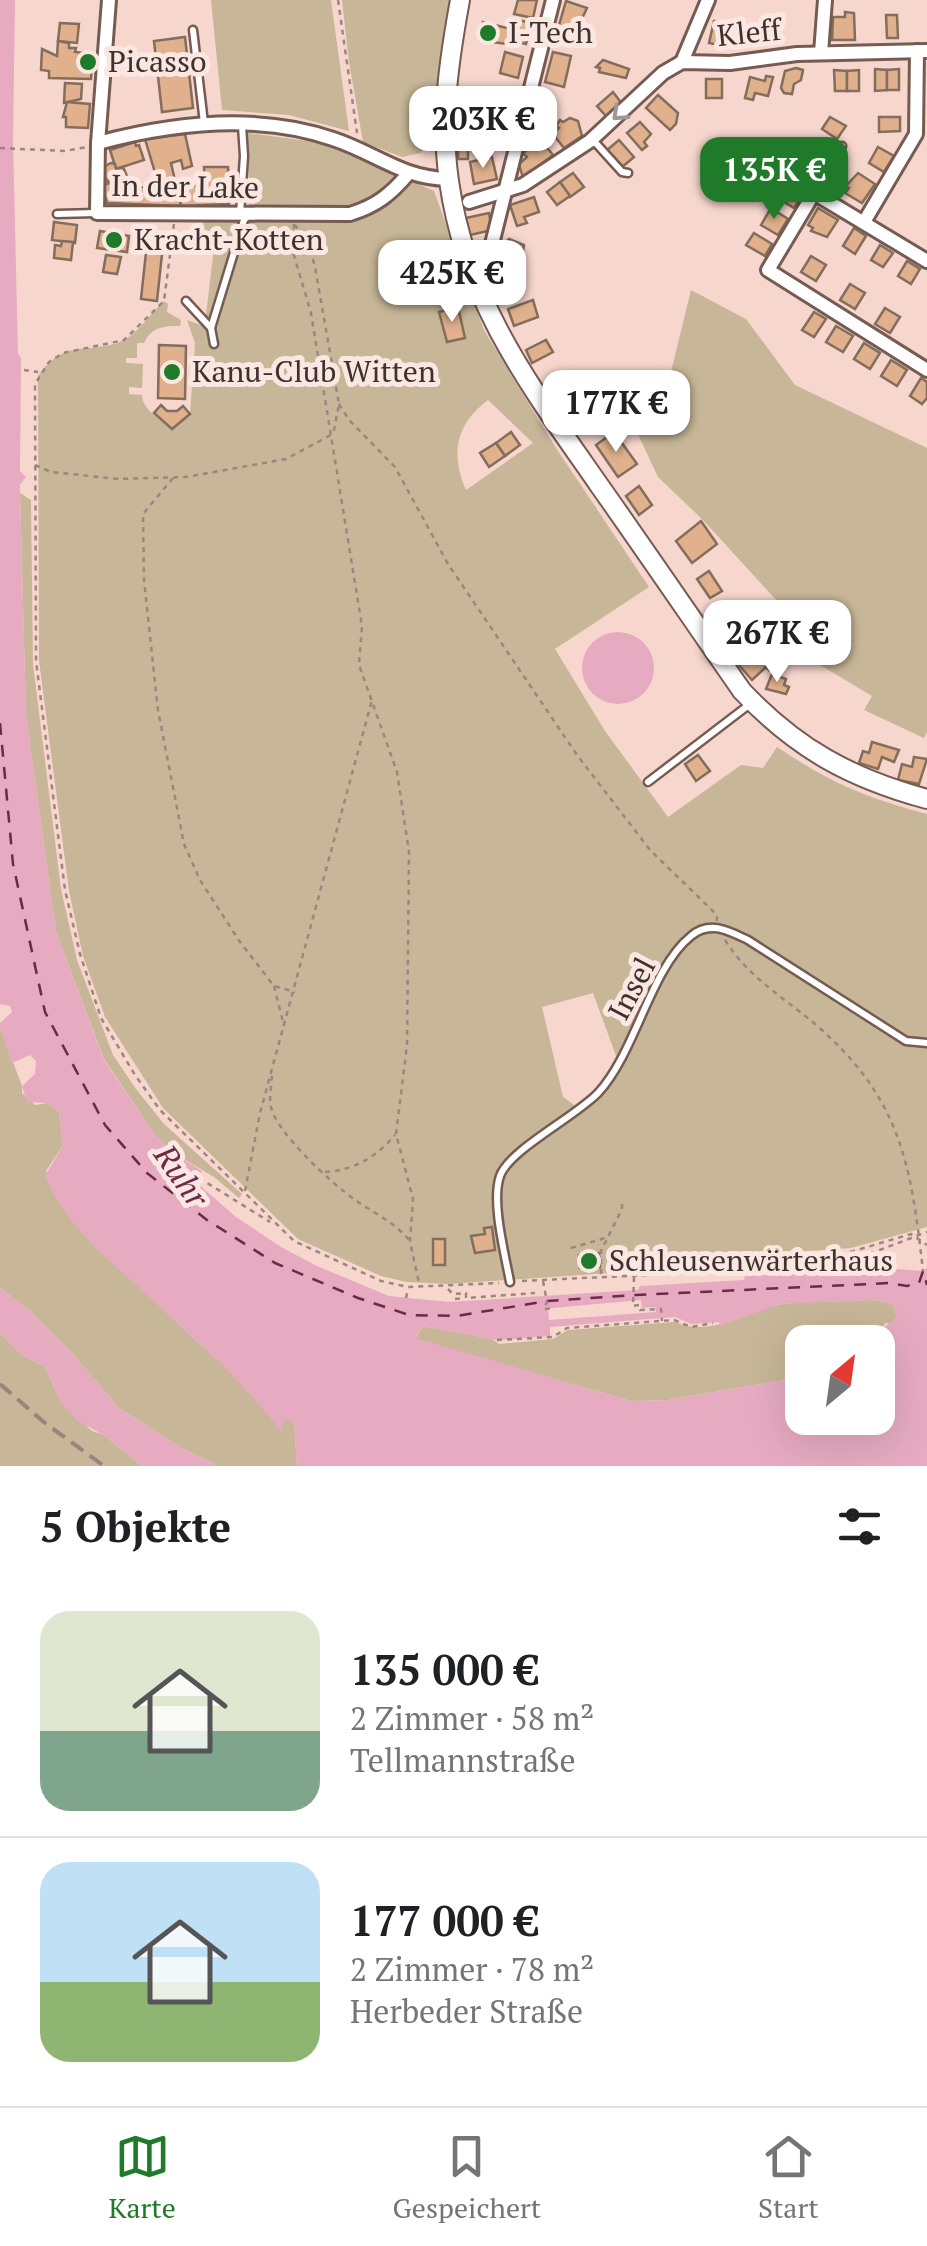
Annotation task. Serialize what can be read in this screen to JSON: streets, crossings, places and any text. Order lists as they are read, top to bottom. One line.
{"streets":{"street":["Kleff","In der Lake"],"lane":["Insel"]},"water":["Ruhr"],"places":["I-Tech","Picasso","Kracht-Kotten","Kanu-Club Witten","Schleusenwärterhaus"],"north":"top right","page":{"price":["203K €","135K €","425K €","177K €","267K €"],"heading":"5 Objekte","list":[{"name":"135 000 €","note":"2 Zimmer · 58 m² · Tellmannstraße"},{"name":"177 000 €","note":"2 Zimmer · 78 m² · Herbeder Straße"}],"tabs":["Karte","Gespeichert","Start"]}}
